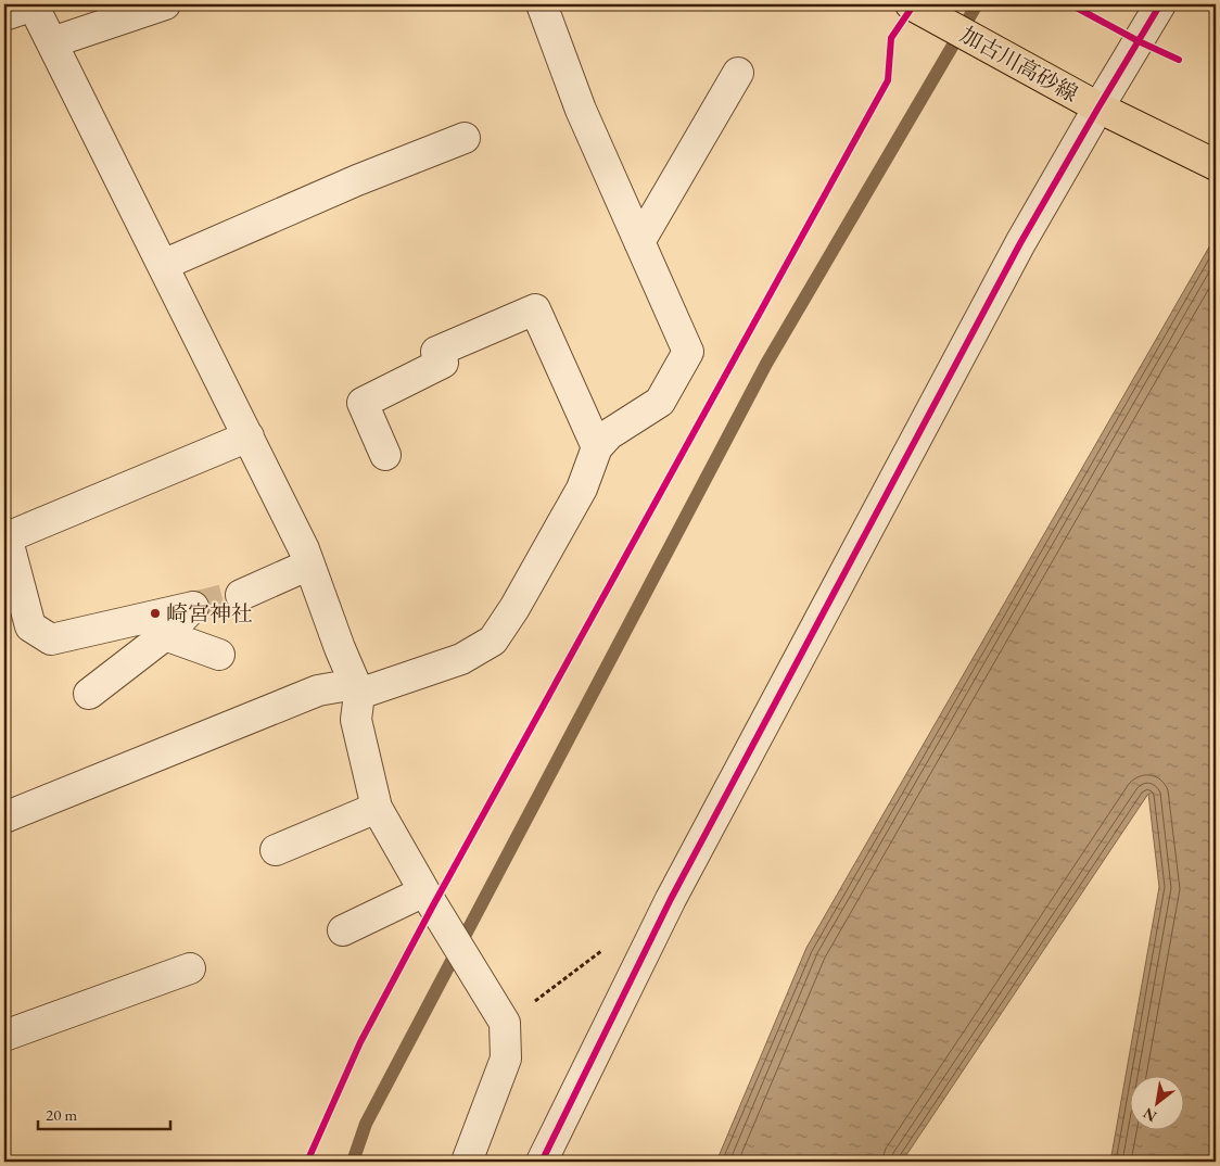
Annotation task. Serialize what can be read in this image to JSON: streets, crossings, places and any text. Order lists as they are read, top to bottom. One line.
{"streets":{"main road":["加古川高砂線"]},"places":["崎宮神社"],"scale_bar":"20 m","north":"bottom left"}
